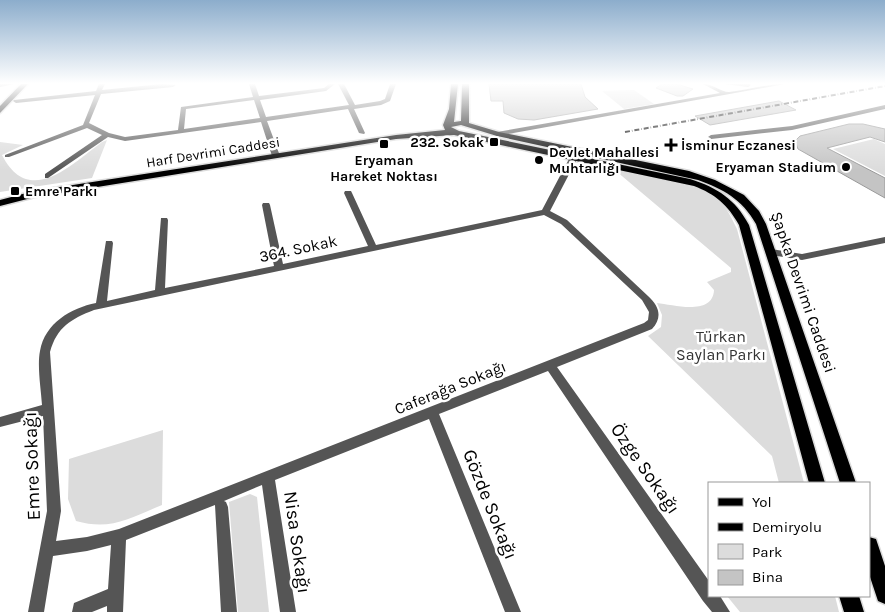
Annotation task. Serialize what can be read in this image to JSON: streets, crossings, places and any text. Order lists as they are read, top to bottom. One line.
{"streets":{"main road":["Harf Devrimi Caddesi","Şapka Devrimi Caddesi"],"street":["364. Sokak","Caferağa Sokağı","Emre Sokağı","Özge Sokağı","Gözde Sokağı","Nisa Sokağı"]},"crossings":[["Harf Devrimi Caddesi","Şapka Devrimi Caddesi"],["364. Sokak","Caferağa Sokağı"],["364. Sokak","Emre Sokağı"],["Caferağa Sokağı","Emre Sokağı"],["Caferağa Sokağı","Özge Sokağı"],["Caferağa Sokağı","Gözde Sokağı"],["Caferağa Sokağı","Nisa Sokağı"]],"parks":["Türkan Saylan Parkı"],"places":{"transit":["232. Sokak","Eryaman Hareket Noktası","Emre Parkı"],"health":["İsminur Eczanesi"],"other":["Devlet Mahallesi Muhtarlığı","Eryaman Stadium"]},"legend":["Yol","Demiryolu","Park","Bina"]}
